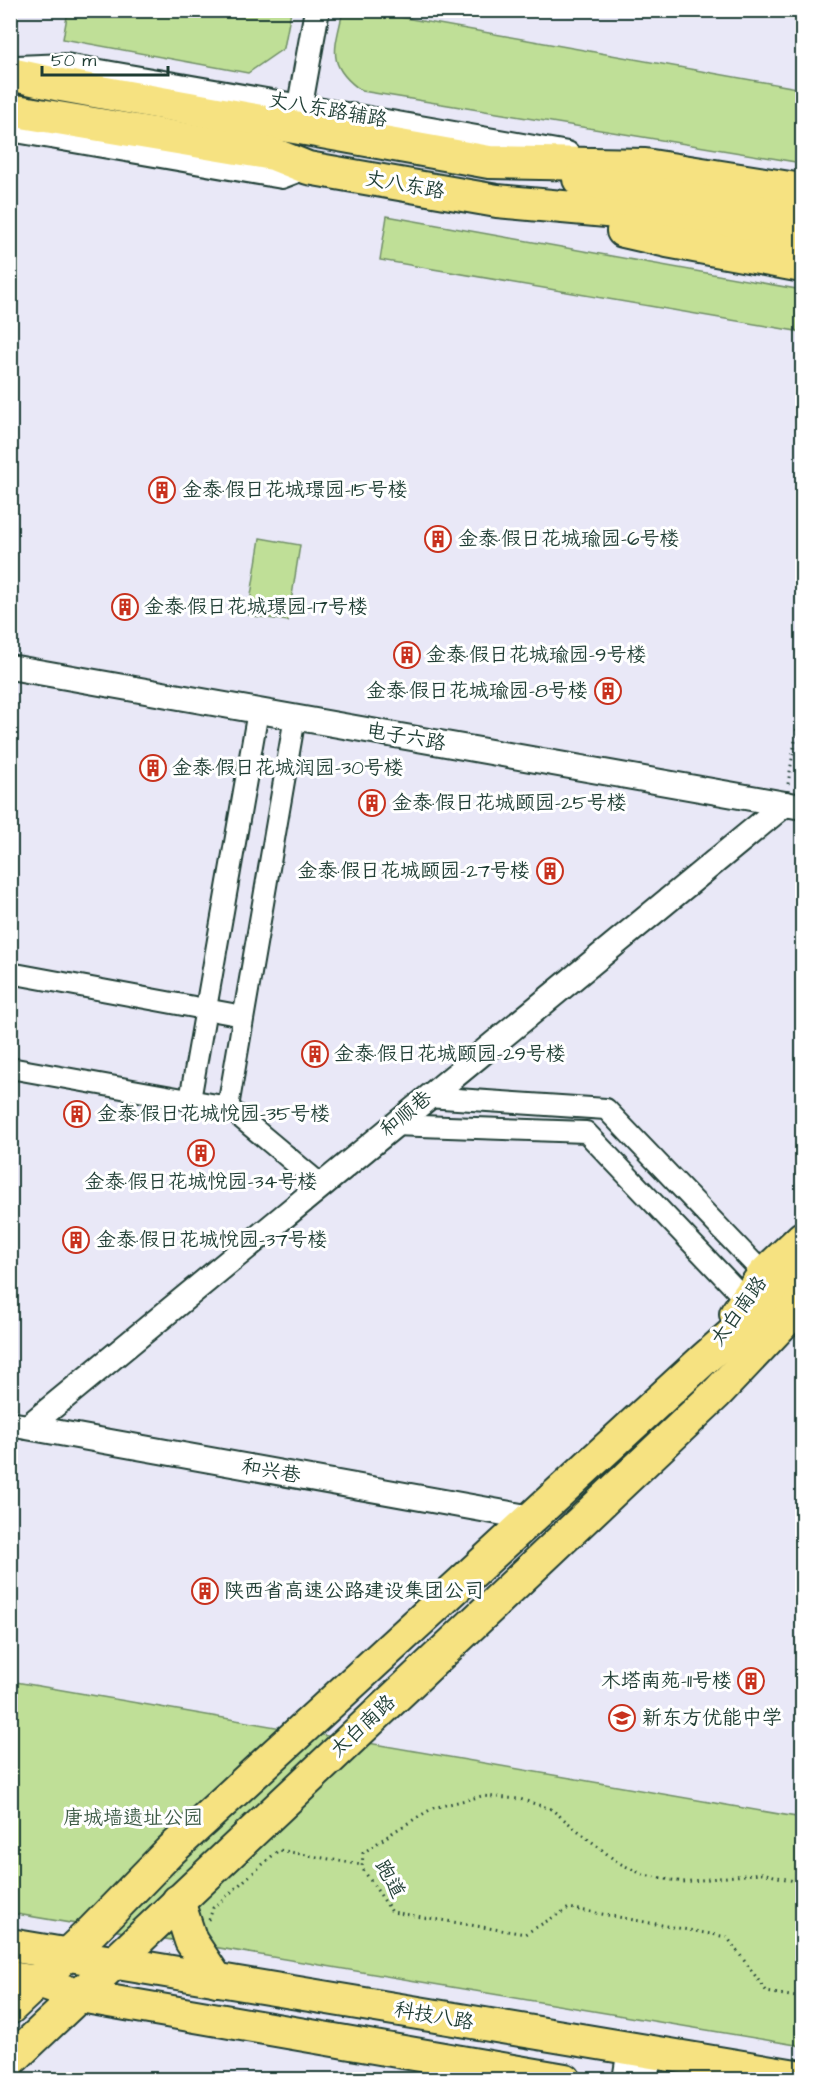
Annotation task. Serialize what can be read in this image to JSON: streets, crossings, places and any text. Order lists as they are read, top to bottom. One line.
{"streets":{"main road":["丈八东路","太白南路","科技八路"],"street":["丈八东路辅路","电子六路","和顺巷","和兴巷"],"path":["跑道"]},"crossings":[["丈八东路辅路","丈八东路"],["电子六路","和顺巷"],["和顺巷","和兴巷"],["太白南路","和兴巷"],["太白南路","科技八路"]],"parks":["唐城墙遗址公园"],"places":{"building":["金泰·假日花城璟园-15号楼","金泰·假日花城瑜园-6号楼","金泰·假日花城璟园-17号楼","金泰·假日花城瑜园-9号楼","金泰·假日花城瑜园-8号楼","金泰·假日花城润园-30号楼","金泰·假日花城颐园-25号楼","金泰·假日花城颐园-27号楼","金泰·假日花城颐园-29号楼","金泰·假日花城悦园-35号楼","金泰·假日花城悦园-34号楼","金泰·假日花城悦园-37号楼","陕西省高速公路建设集团公司","木塔南苑-11号楼"],"school or university":["新东方优能中学"]},"scale_bar":"50 m"}
